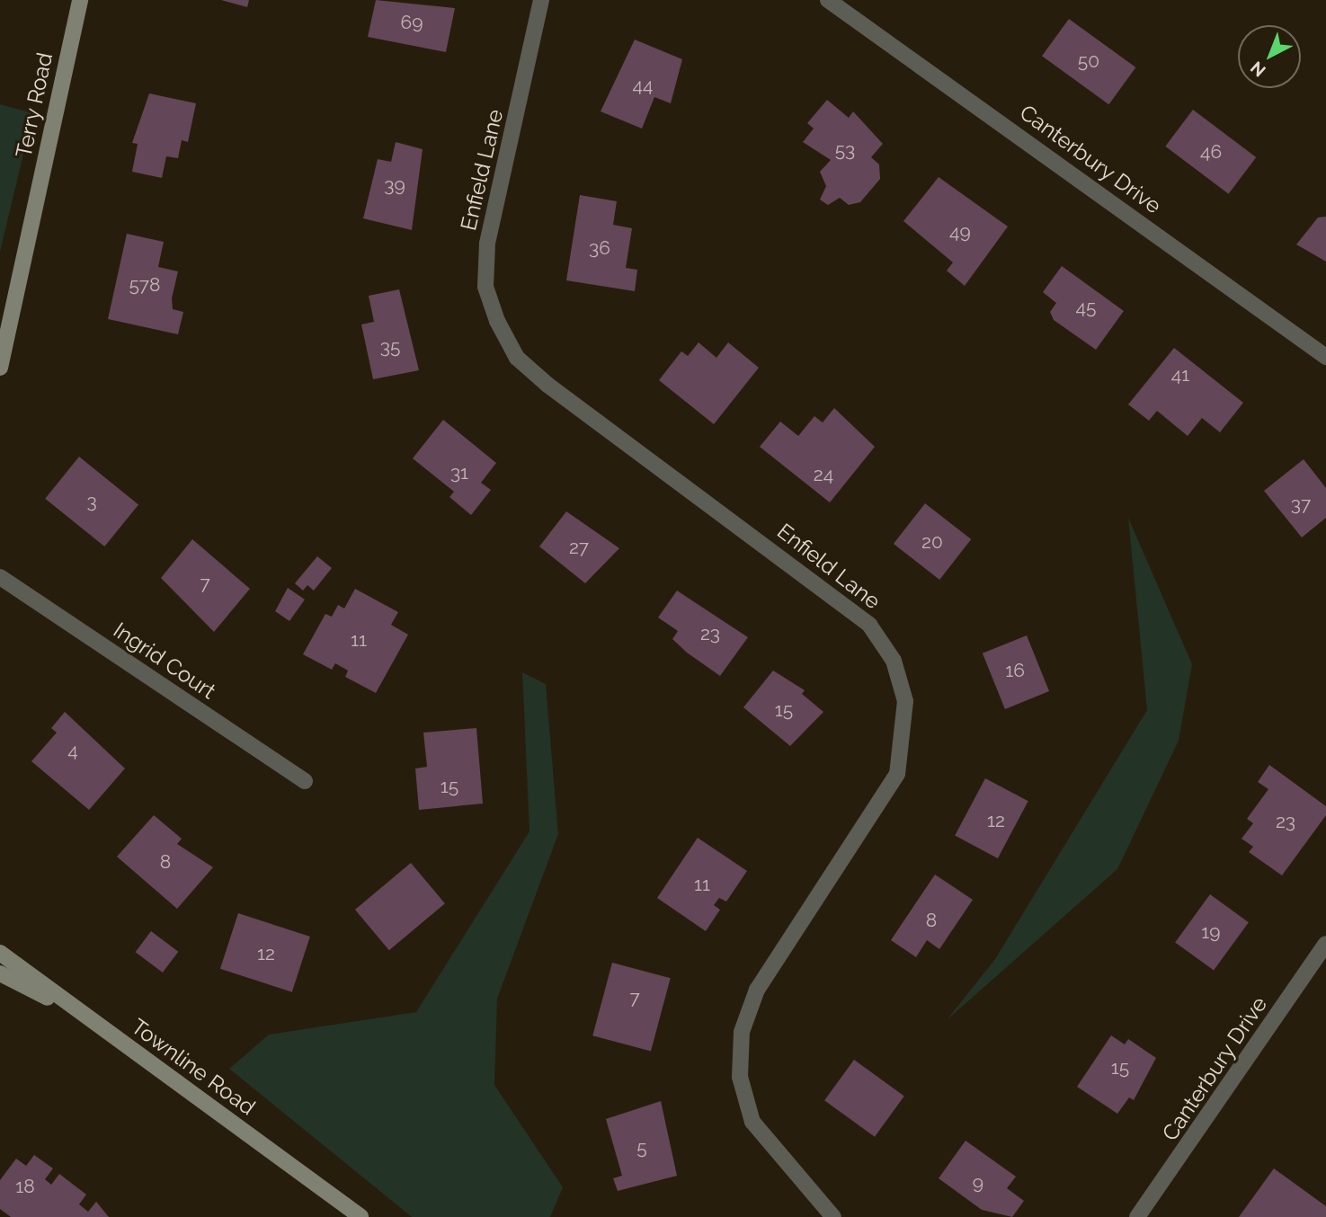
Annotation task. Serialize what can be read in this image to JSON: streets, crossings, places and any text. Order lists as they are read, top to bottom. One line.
{"streets":{"street":["Terry Road","Canterbury Drive","Enfield Lane","Ingrid Court","Townline Road"]},"house_numbers":["69","50","44","53","46","39","49","36","578","45","35","41","31","24","3","37","20","27","7","23","11","16","15","4","15","12","23","8","11","8","19","12","7","15","5","9","18"],"north":"bottom left"}
